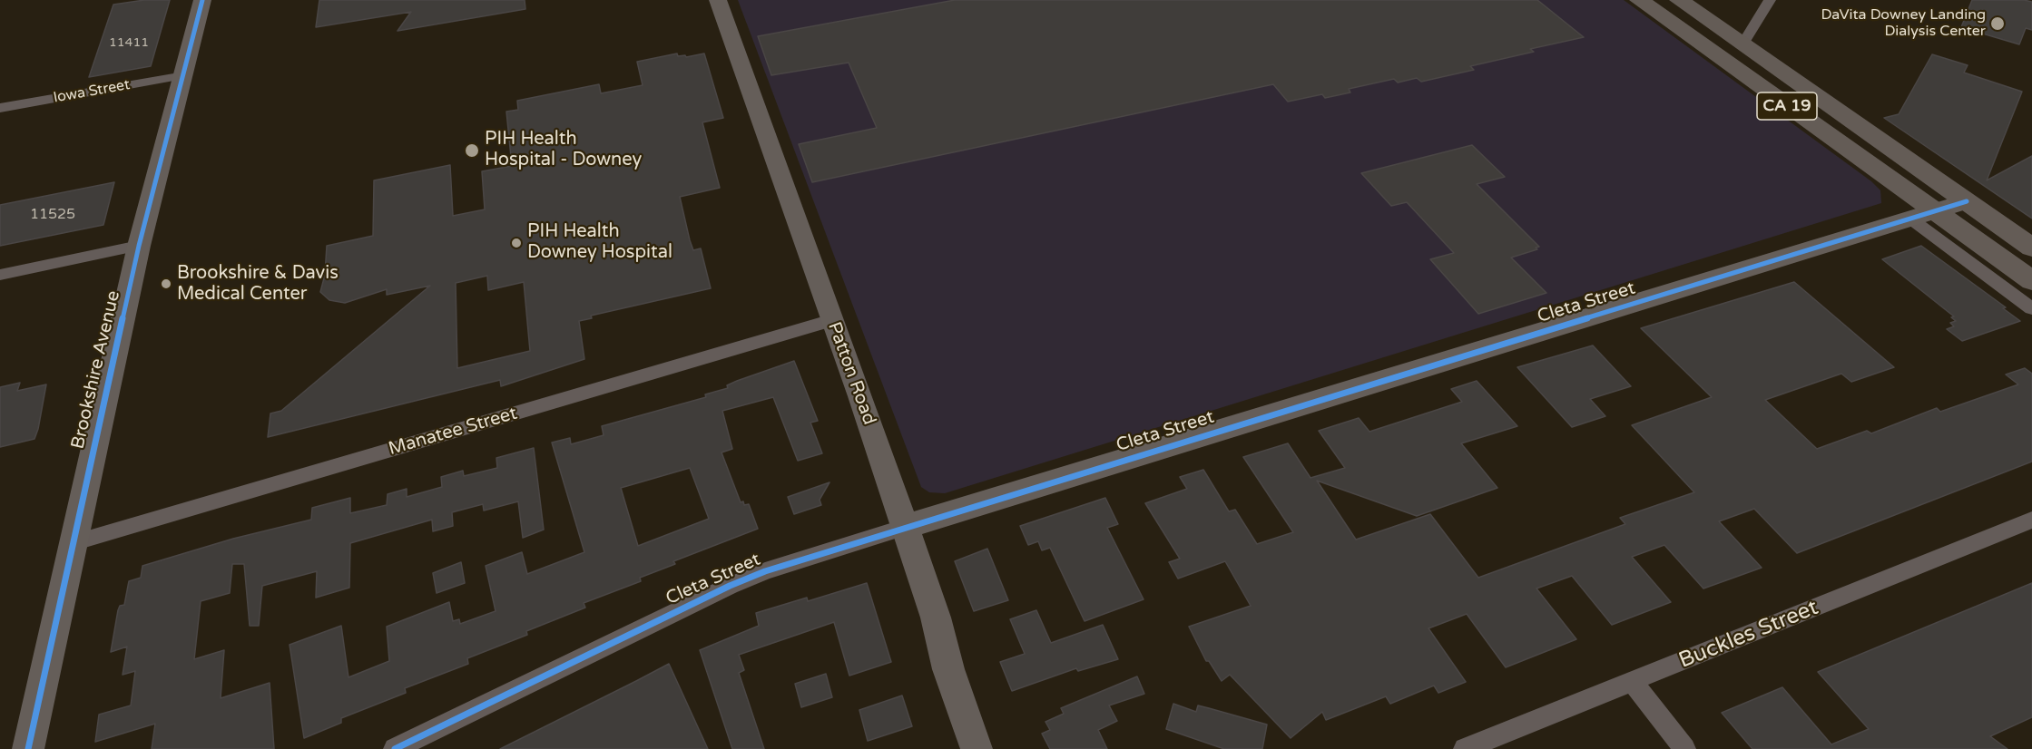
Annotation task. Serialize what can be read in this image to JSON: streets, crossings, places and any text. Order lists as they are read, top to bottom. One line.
{"streets":{"main road":["CA 19"],"street":["Iowa Street","Cleta Street","Brookshire Avenue","Patton Road","Manatee Street","Buckles Street"]},"crossings":[["Iowa Street","Brookshire Avenue"],["CA 19","Cleta Street"],["Cleta Street","Patton Road"],["Brookshire Avenue","Manatee Street"],["Patton Road","Manatee Street"]],"places":["DaVita Downey Landing Dialysis Center","PIH Health Hospital - Downey","PIH Health Downey Hospital","Brookshire & Davis Medical Center"],"house_numbers":["11411","11525"]}
